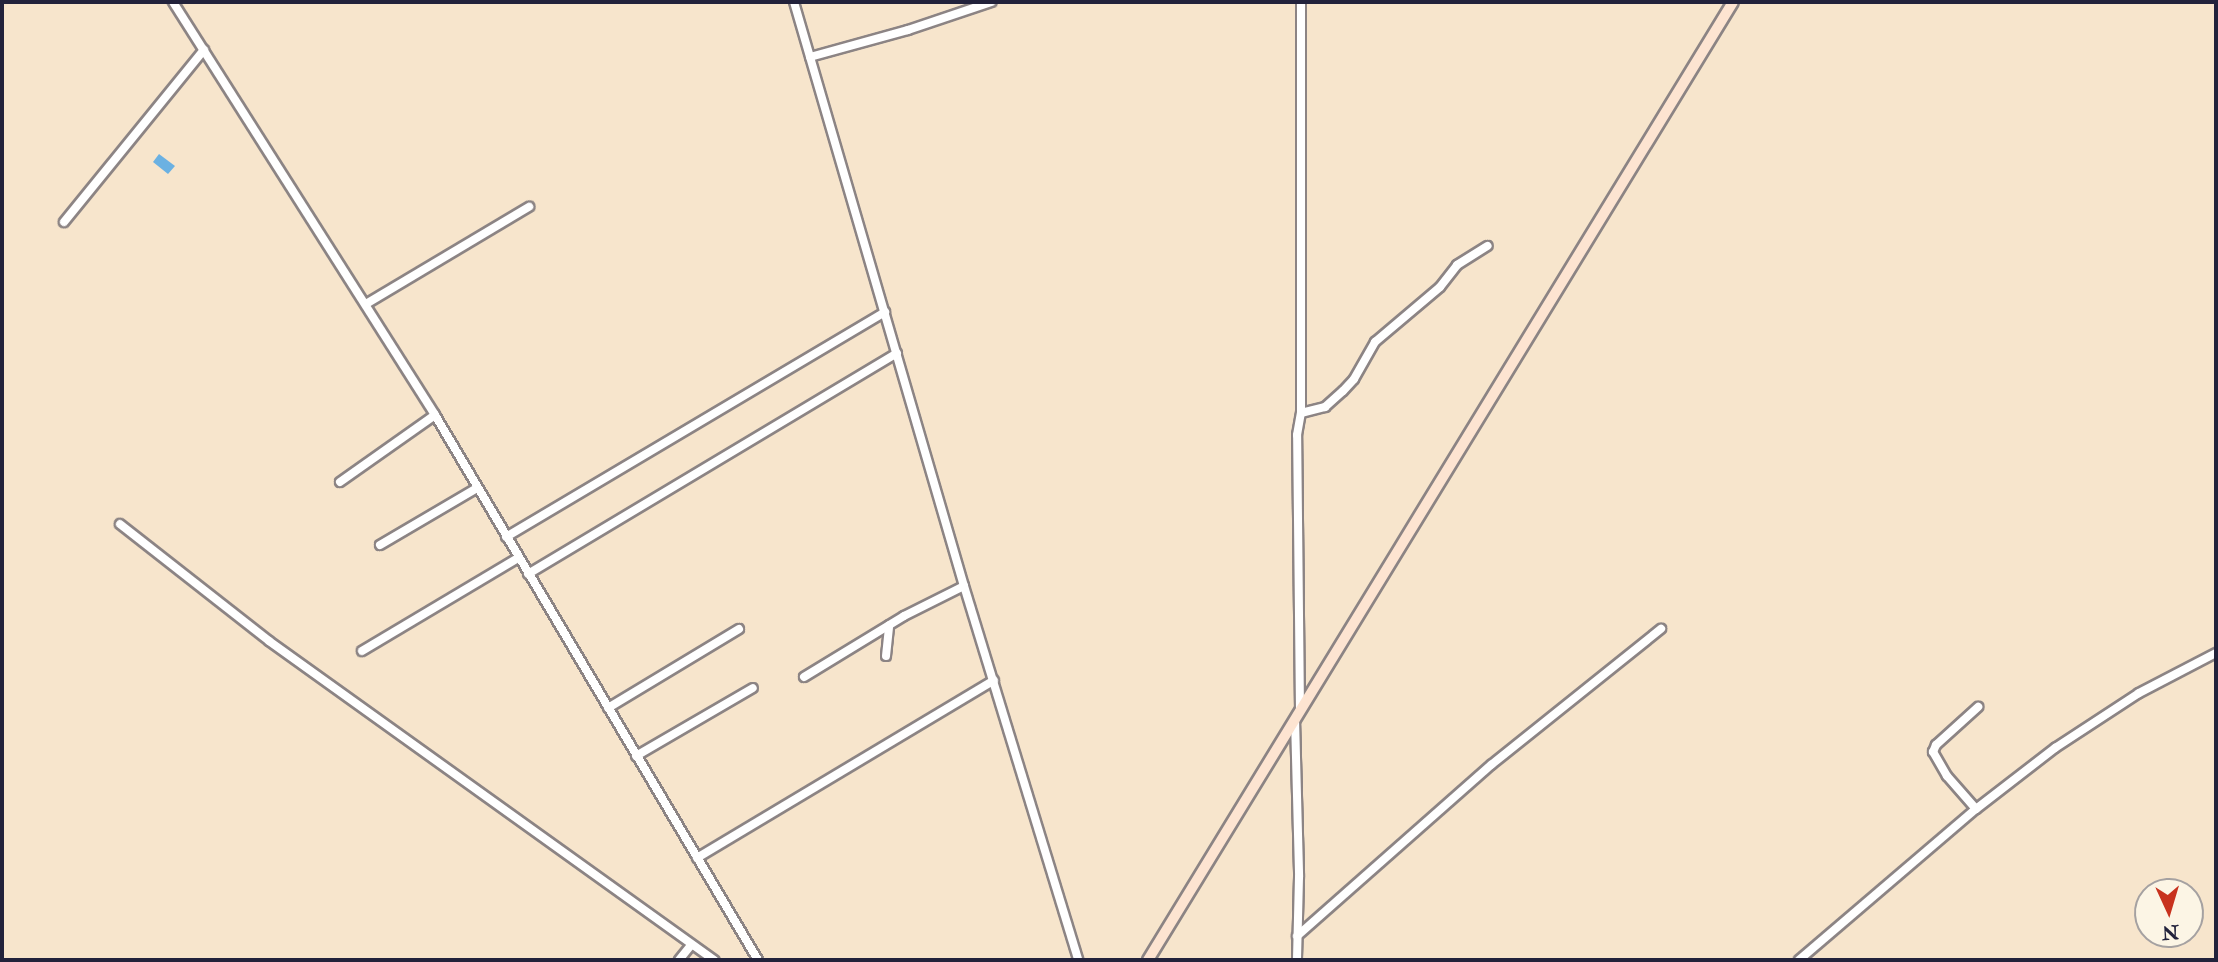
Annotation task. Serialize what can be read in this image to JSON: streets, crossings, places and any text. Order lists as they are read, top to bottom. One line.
{"north":"bottom"}
